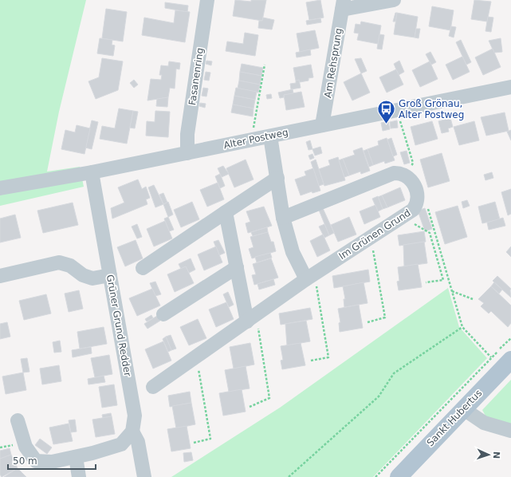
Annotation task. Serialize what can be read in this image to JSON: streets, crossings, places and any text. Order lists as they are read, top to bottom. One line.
{"streets":{"main road":["Sankt Hubertus"],"street":["Am Rehsprung","Fasanenring","Alter Postweg","Im Grünen Grund","Grüner Grund Redder"]},"crossings":[["Am Rehsprung","Alter Postweg"],["Fasanenring","Alter Postweg"],["Alter Postweg","Grüner Grund Redder"]],"places":{"bus stop":["Groß Grönau, Alter Postweg"]},"scale_bar":"50 m","north":"right"}
